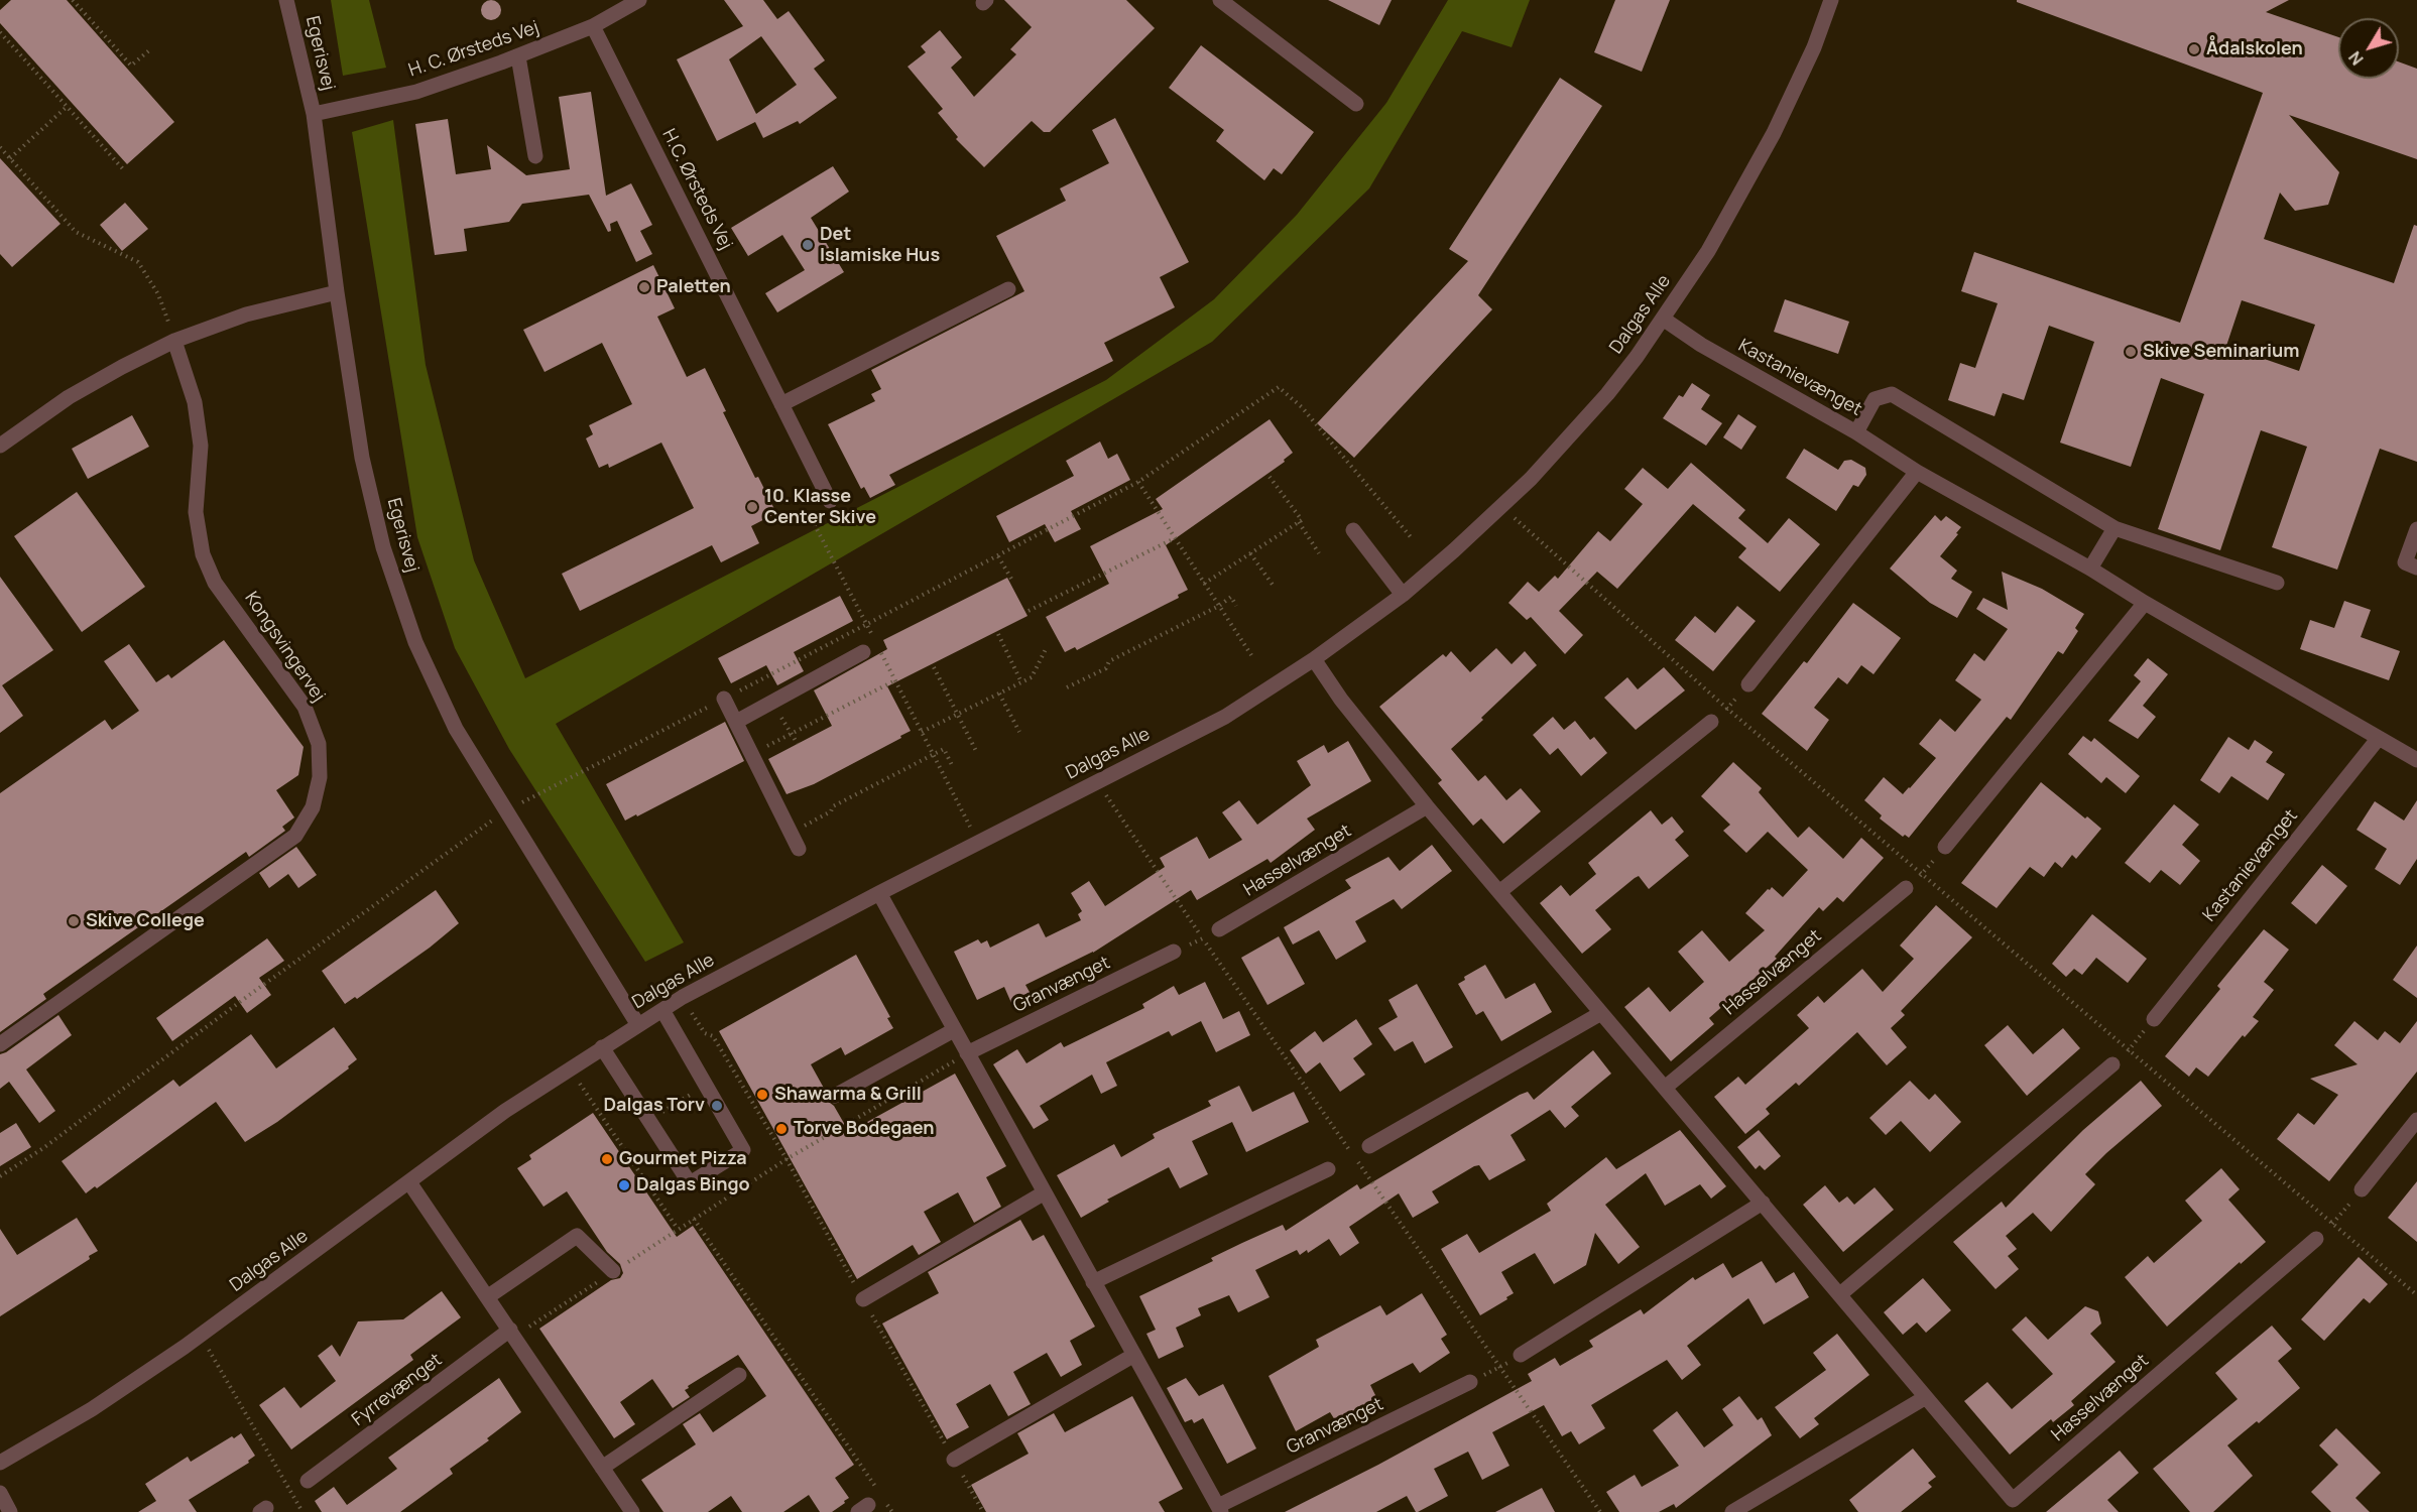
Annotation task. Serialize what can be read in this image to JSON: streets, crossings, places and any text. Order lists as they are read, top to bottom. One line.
{"streets":{"street":["H. C. Ørsteds Vej","Egerisvej","H.C. Ørsteds Vej","Dalgas Alle","Kastanievænget","Kongsvingervej","Hasselvænget","Granvænget","Fyrrevænget"]},"crossings":[["H. C. Ørsteds Vej","Egerisvej"],["H. C. Ørsteds Vej","H.C. Ørsteds Vej"],["Egerisvej","Dalgas Alle"],["Dalgas Alle","Kastanievænget"],["Dalgas Alle","Hasselvænget"],["Dalgas Alle","Granvænget"]],"places":["Ådalskolen","Det Islamiske Hus","Paletten","Skive Seminarium","10. Klasse Center Skive","Skive College","Shawarma & Grill","Dalgas Torv","Torve Bodegaen","Gourmet Pizza","Dalgas Bingo"],"north":"bottom left"}
